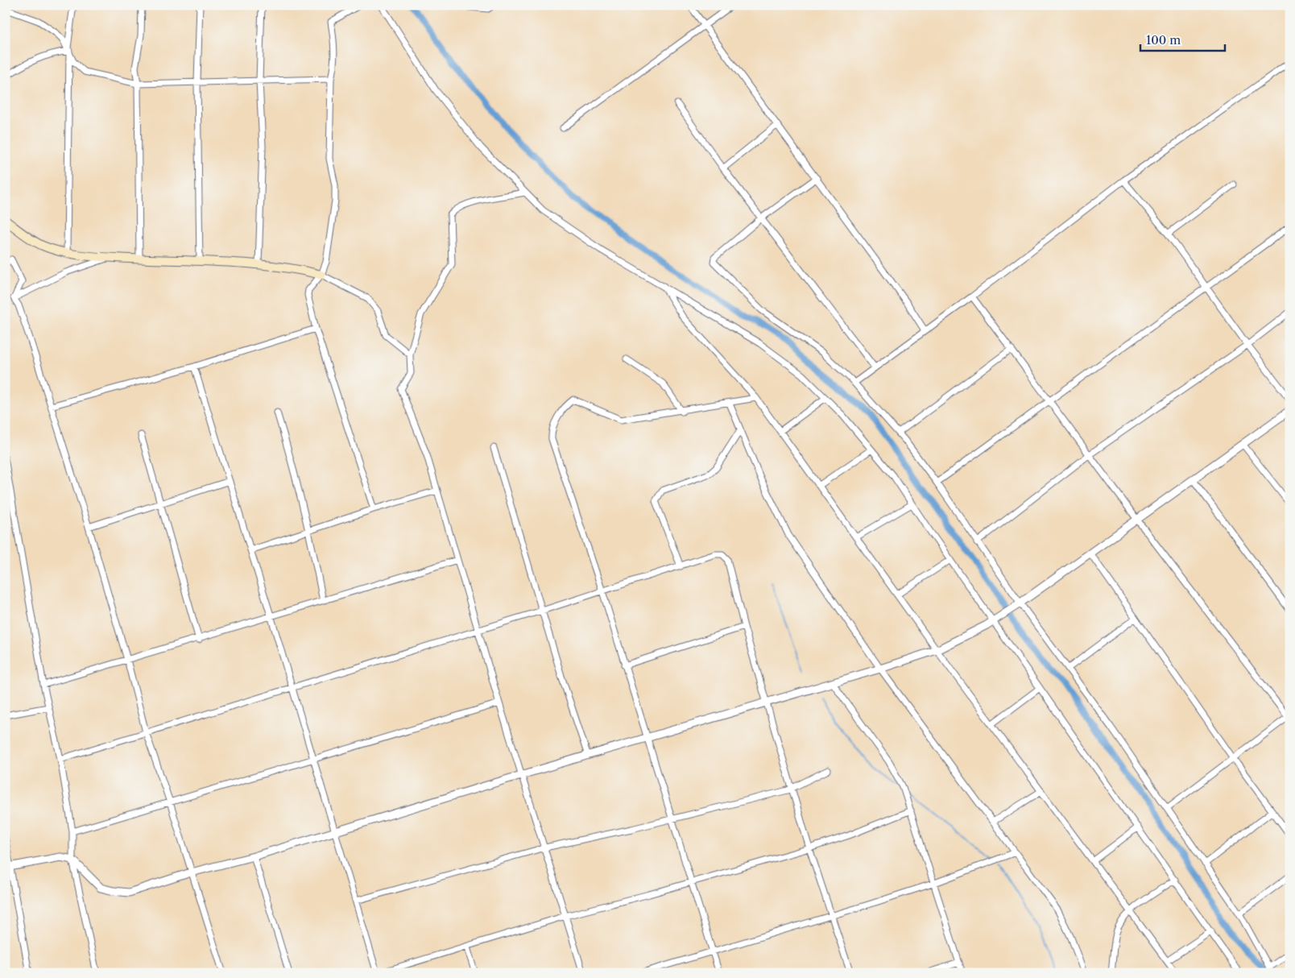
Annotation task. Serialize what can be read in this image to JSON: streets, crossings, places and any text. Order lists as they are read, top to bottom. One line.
{"scale_bar":"100 m"}
